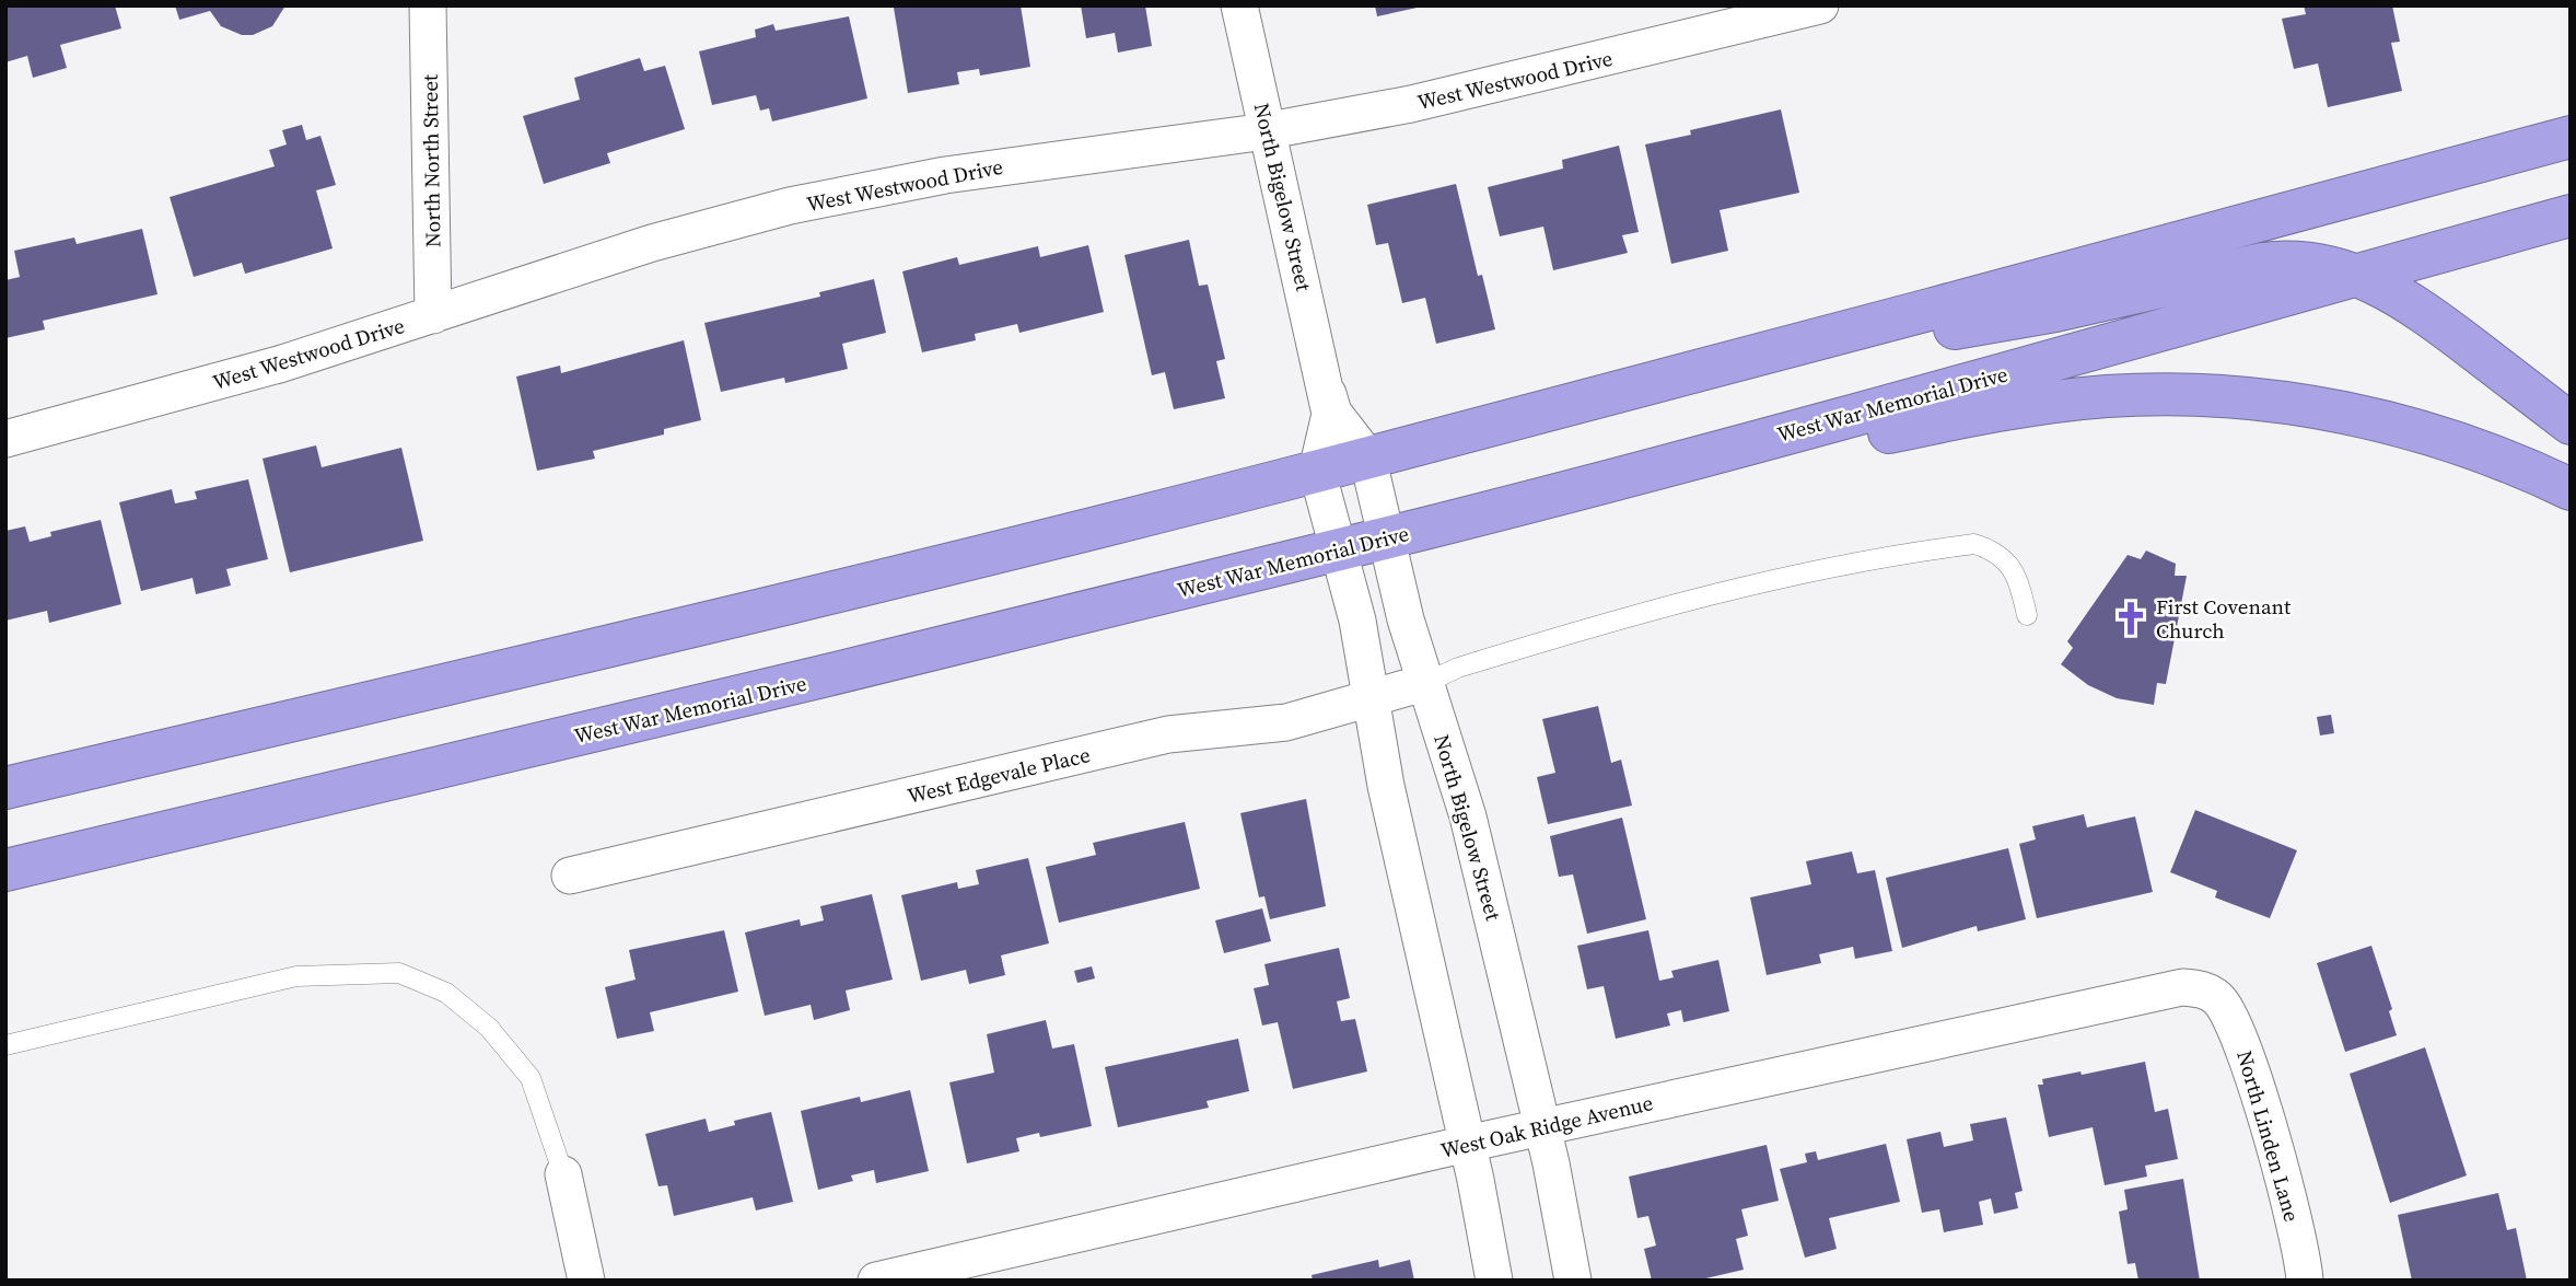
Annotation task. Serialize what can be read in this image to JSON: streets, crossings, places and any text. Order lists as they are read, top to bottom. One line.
{"streets":{"highway":["West War Memorial Drive"],"street":["West Westwood Drive","North North Street","North Bigelow Street","West Edgevale Place","West Oak Ridge Avenue","North Linden Lane"]},"crossings":[["West Westwood Drive","North North Street"],["West Westwood Drive","North Bigelow Street"],["North Bigelow Street","West War Memorial Drive"],["North Bigelow Street","West Edgevale Place"],["North Bigelow Street","West Oak Ridge Avenue"],["West Oak Ridge Avenue","North Linden Lane"]],"places":{"church":["First Covenant Church"]}}
